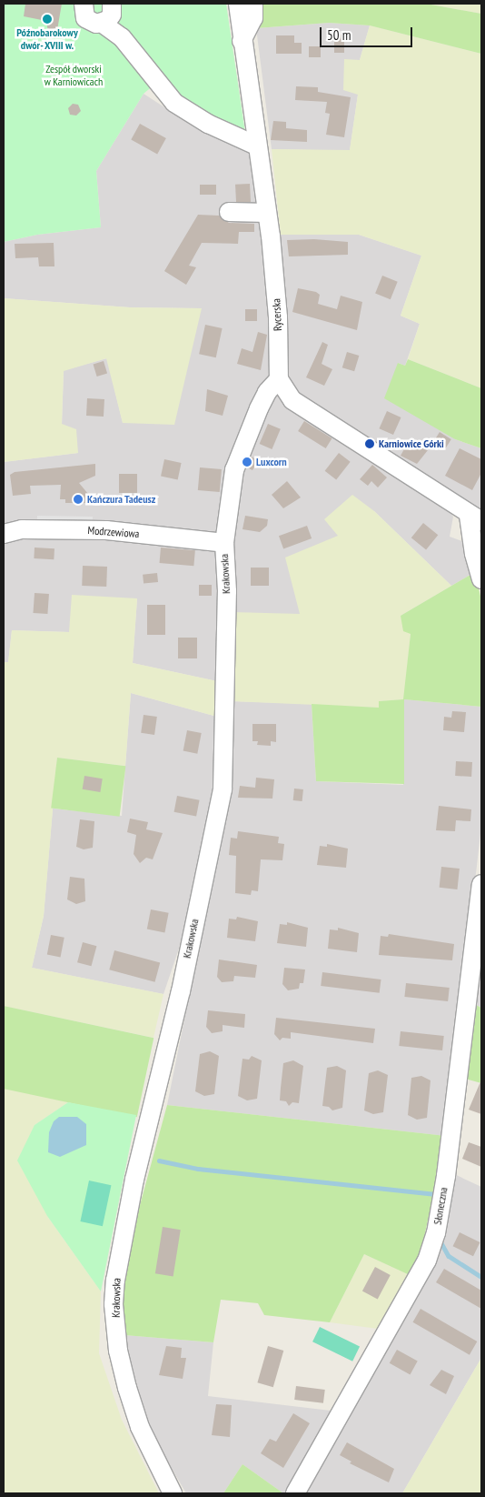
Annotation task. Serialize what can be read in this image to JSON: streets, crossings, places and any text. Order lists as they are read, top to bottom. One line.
{"streets":{"street":["Rycerska","Modrzewiowa","Krakowska","Słoneczna"]},"crossings":[["Rycerska","Krakowska"],["Modrzewiowa","Krakowska"]],"parks":["Zespół dworski w Karniowicach"],"places":["Późnobarokowy dwór- XVIII w.","Karniowice Górki","Luxcorn","Kańczura Tadeusz"],"scale_bar":"50 m"}
